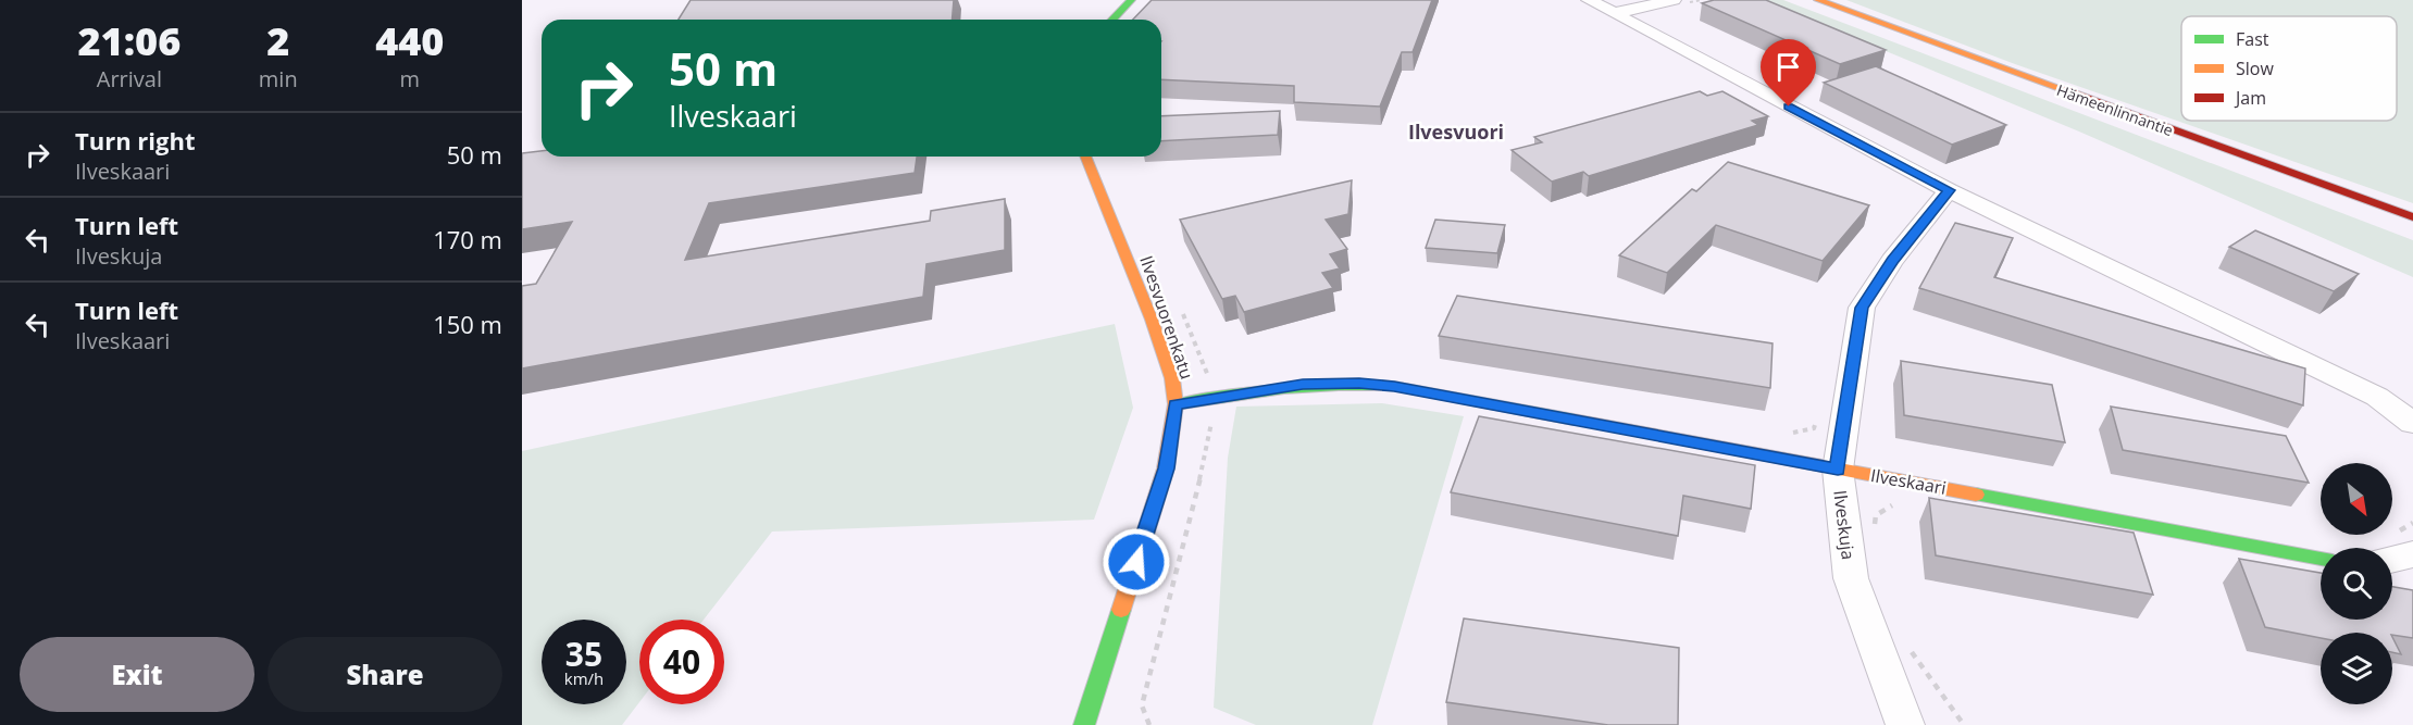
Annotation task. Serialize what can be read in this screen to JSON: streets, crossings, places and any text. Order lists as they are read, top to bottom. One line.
{"streets":{"street":["Hämeenlinnantie","Ilvesvuorenkatu","Ilveskaari","Ilveskuja"]},"crossings":[["Ilvesvuorenkatu","Ilveskaari"],["Ilveskaari","Ilveskuja"]],"districts":["Ilvesvuori"],"legend":["Fast","Slow","Jam"],"north":"bottom right","page":{"eta":["21:06","Arrival","2","min","440","m"],"turn":["50 m","Ilveskaari"],"list":[{"name":"Turn right","note":"Ilveskaari","value":"50 m"},{"name":"Turn left","note":"Ilveskuja","value":"170 m"},{"name":"Turn left","note":"Ilveskaari","value":"150 m"}],"speed":"35 km/h","limit":"40","buttons":["Exit","Share"]}}
